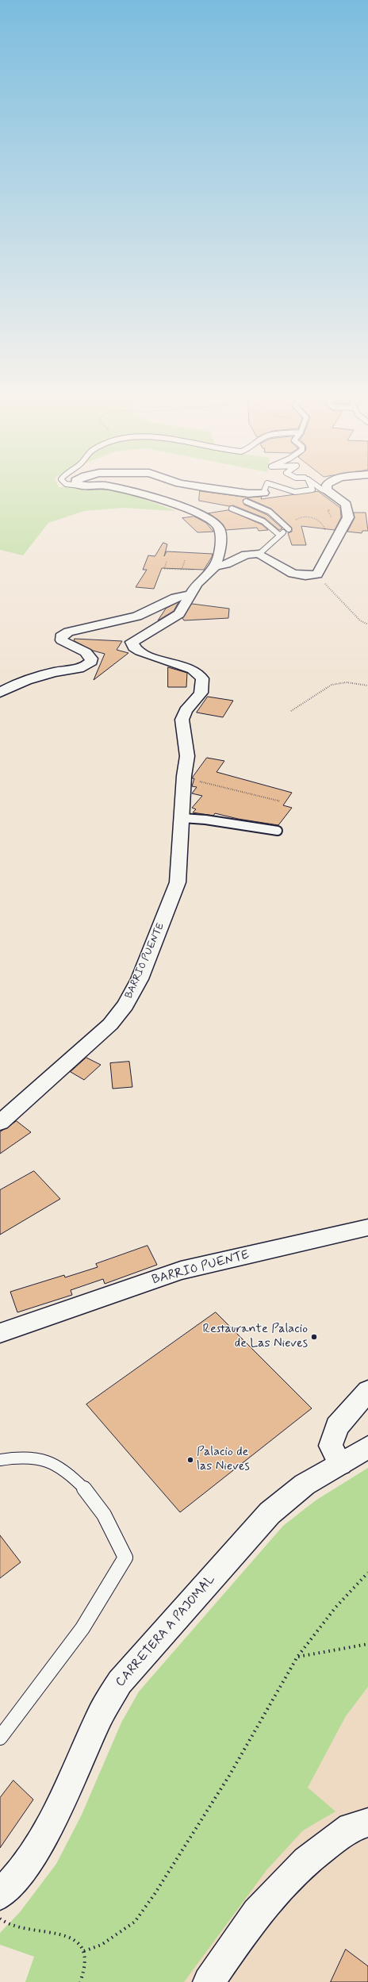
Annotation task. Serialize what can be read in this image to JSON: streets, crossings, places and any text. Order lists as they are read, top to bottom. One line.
{"streets":{"street":["BARRIO PUENTE","CARRETERA A PAJOMAL"]},"places":["Restaurante Palacio de Las Nieves","Palacio de las Nieves"]}
